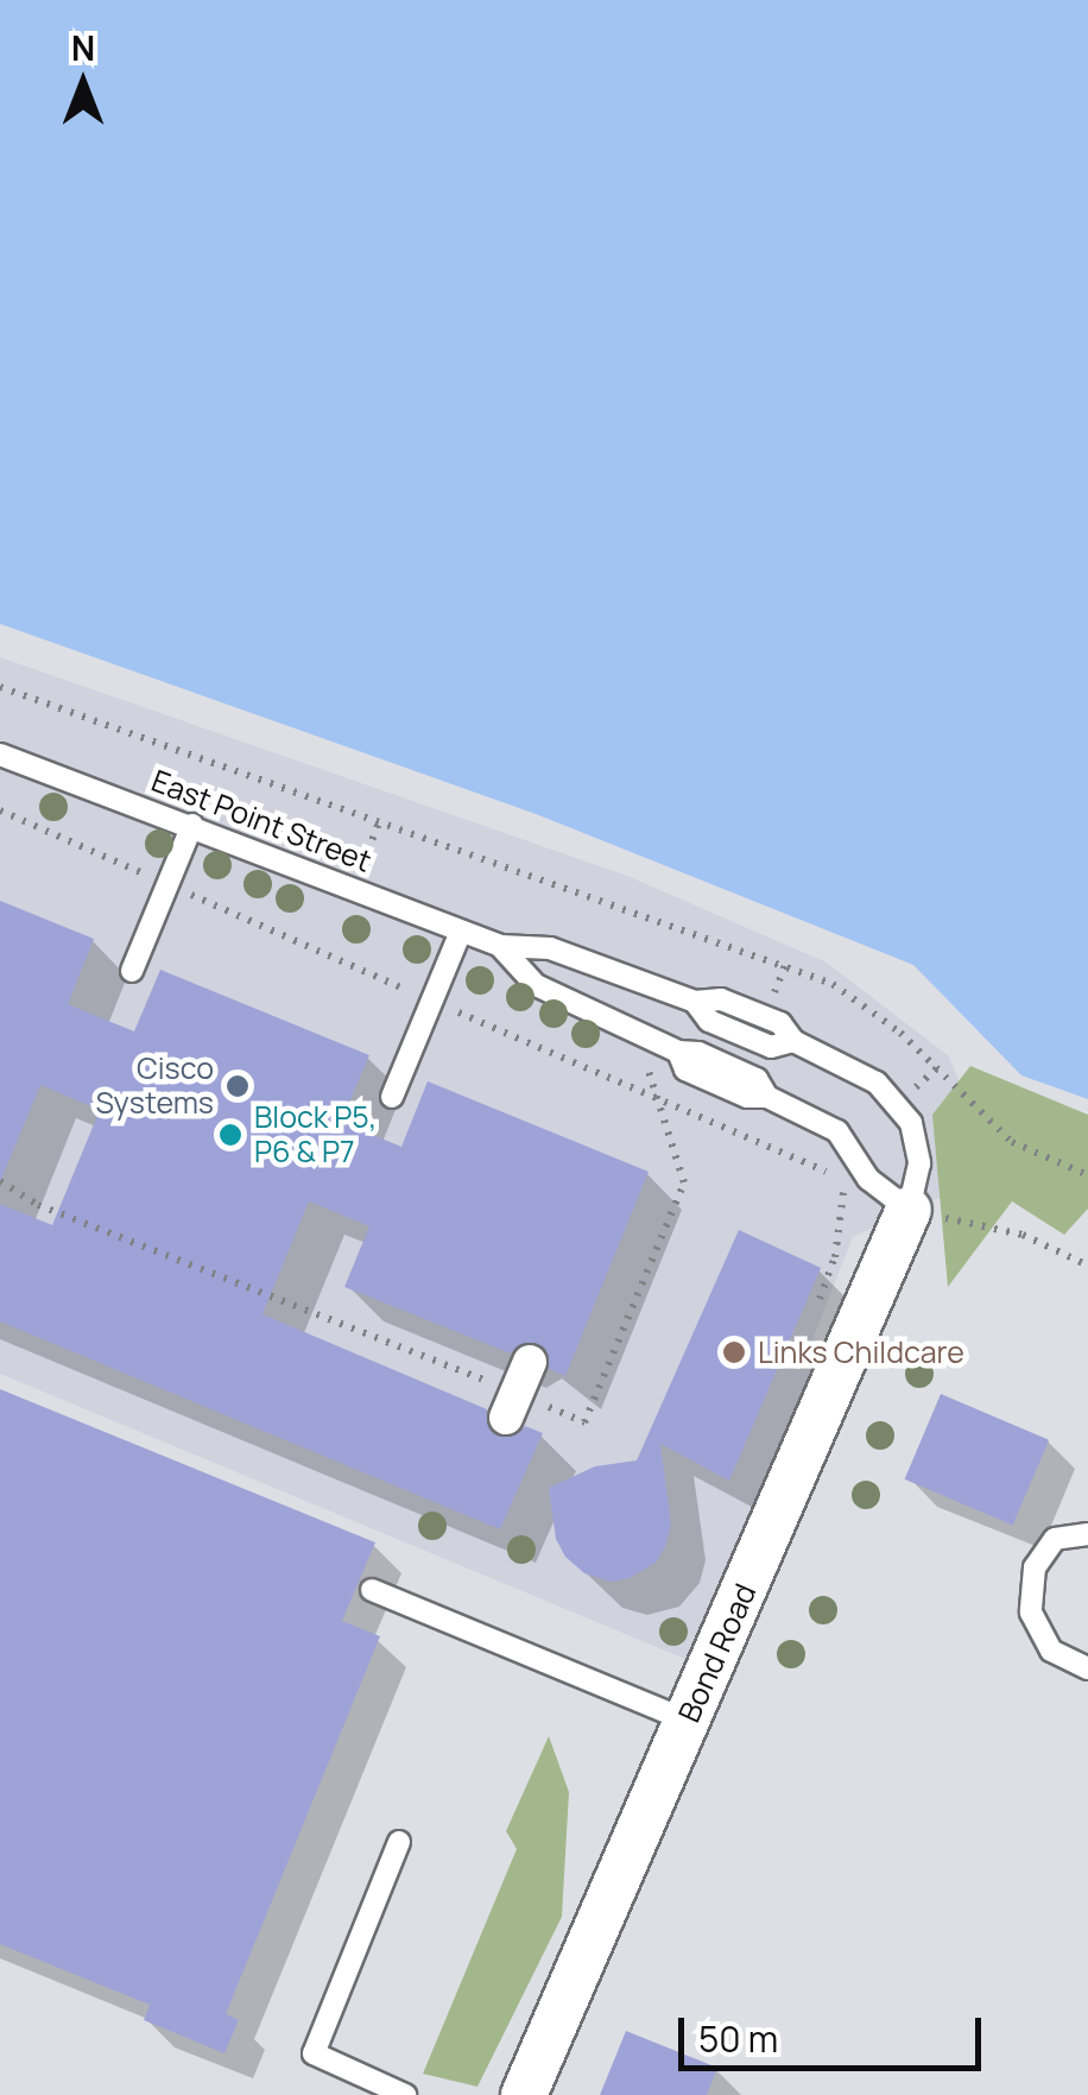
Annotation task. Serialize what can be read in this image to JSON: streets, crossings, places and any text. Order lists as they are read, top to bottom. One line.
{"streets":{"street":["Bond Road"],"lane":["East Point Street"]},"places":["Cisco Systems","Block P5, P6 & P7","Links Childcare"],"scale_bar":"50 m","north":"top"}
